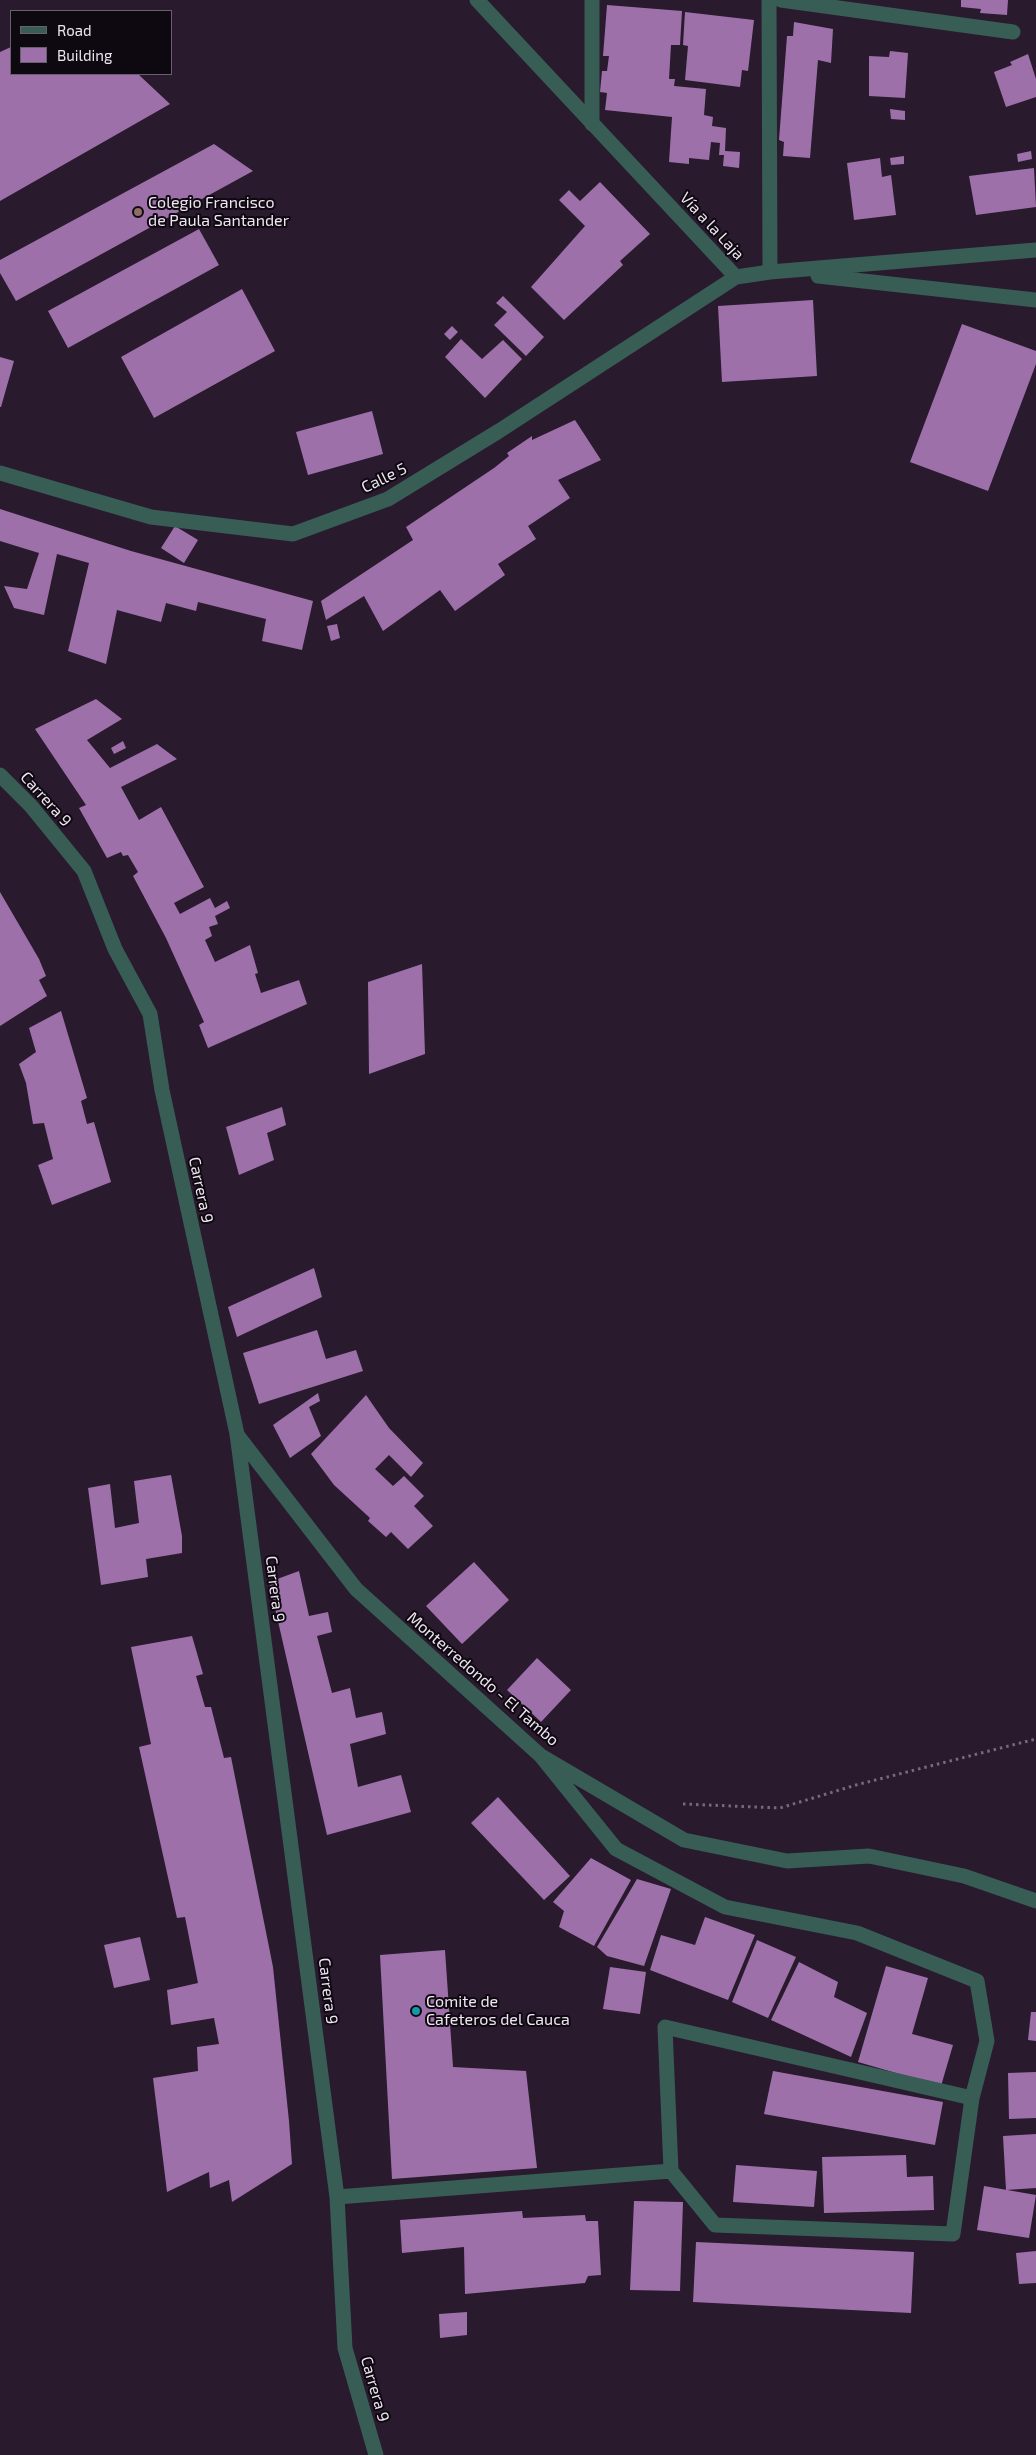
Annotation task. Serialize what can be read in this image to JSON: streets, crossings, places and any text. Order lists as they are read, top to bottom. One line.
{"streets":{"street":["Vía a la Laja","Calle 5","Carrera 9","Monterredondo - El Tambo"]},"crossings":[["Vía a la Laja","Calle 5"],["Carrera 9","Monterredondo - El Tambo"]],"places":["Colegio Francisco de Paula Santander","Comite de Cafeteros del Cauca"],"legend":["Road","Building"]}
